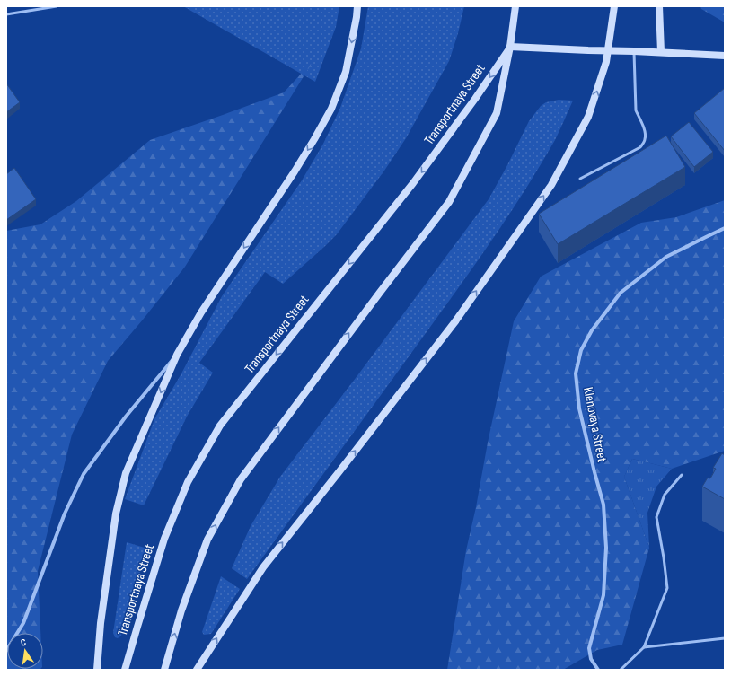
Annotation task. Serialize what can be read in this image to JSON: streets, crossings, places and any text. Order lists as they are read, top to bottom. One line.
{"streets":{"main road":["Transportnaya Street"],"street":["Klenovaya Street"]},"north":"top"}
